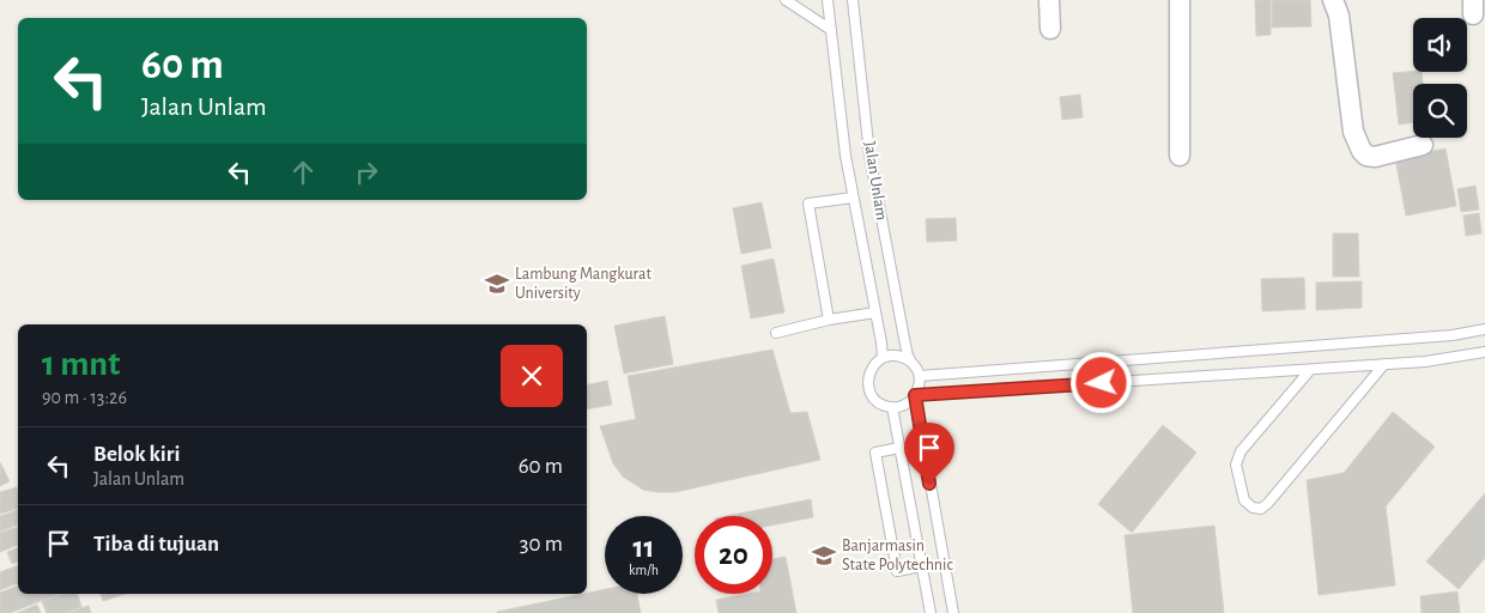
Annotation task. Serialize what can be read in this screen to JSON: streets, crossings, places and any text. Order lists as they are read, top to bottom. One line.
{"streets":{"lane":["Jalan Unlam"]},"places":{"school or university":["Lambung Mangkurat University","Banjarmasin State Polytechnic"]},"page":{"turn":["60 m","Jalan Unlam"],"heading":["1 mnt","90 m · 13:26"],"list":[{"name":"Belok kiri","note":"Jalan Unlam","value":"60 m"},{"name":"Tiba di tujuan","value":"30 m"}],"speed":"11 km/h","limit":"20"}}
